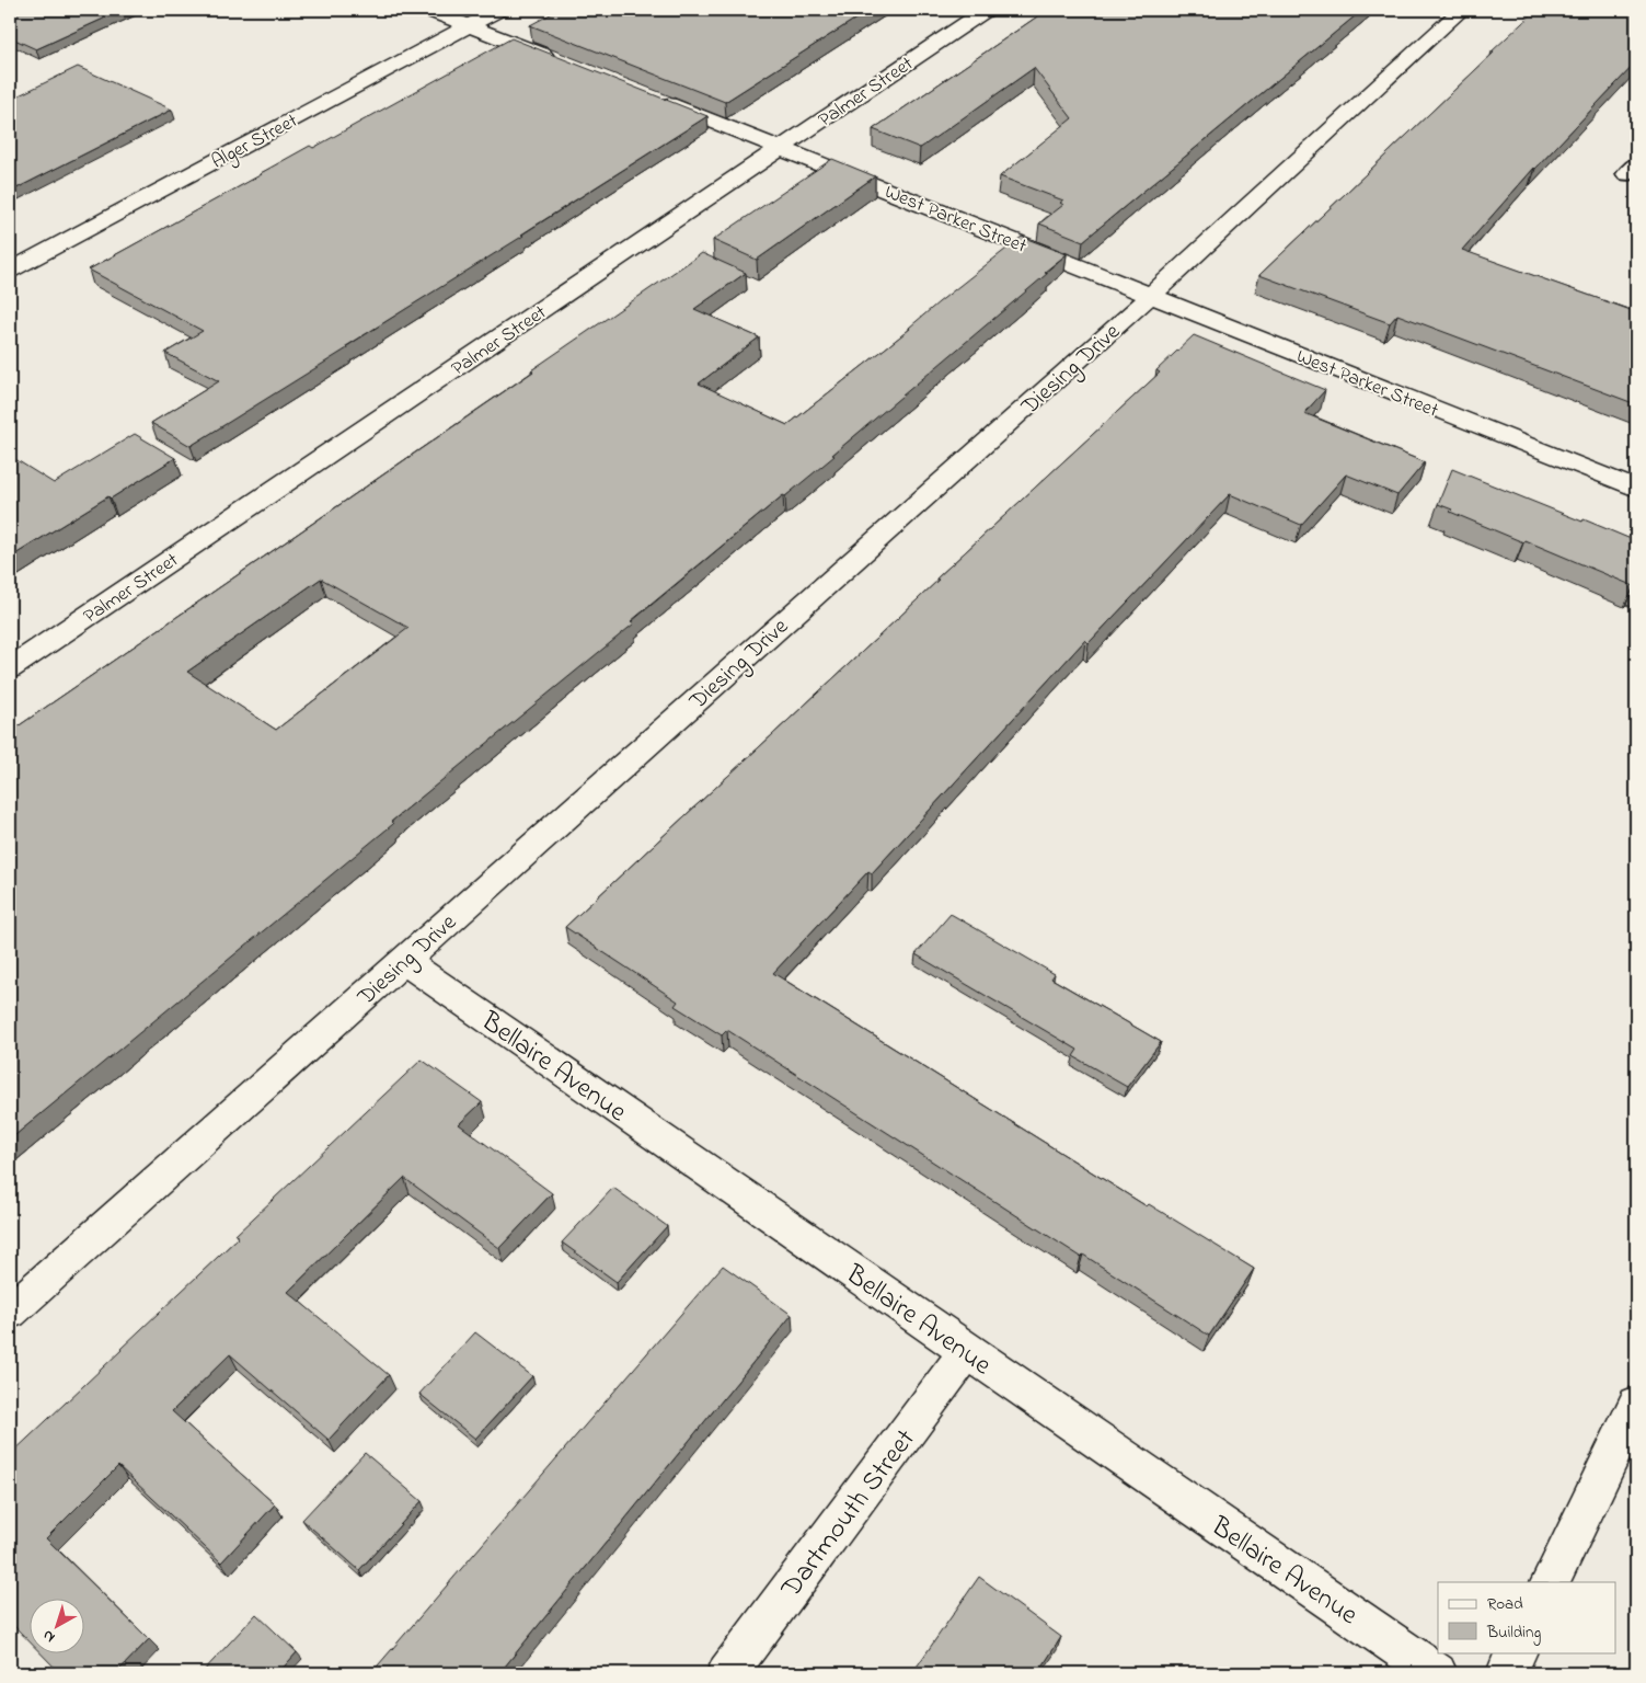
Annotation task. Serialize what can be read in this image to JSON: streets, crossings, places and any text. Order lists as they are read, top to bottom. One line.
{"streets":{"street":["Palmer Street","Alger Street","West Parker Street","Diesing Drive","Bellaire Avenue","Dartmouth Street"]},"crossings":[["Palmer Street","West Parker Street"],["West Parker Street","Diesing Drive"],["Diesing Drive","Bellaire Avenue"],["Bellaire Avenue","Dartmouth Street"]],"legend":["Road","Building"],"north":"bottom left"}
